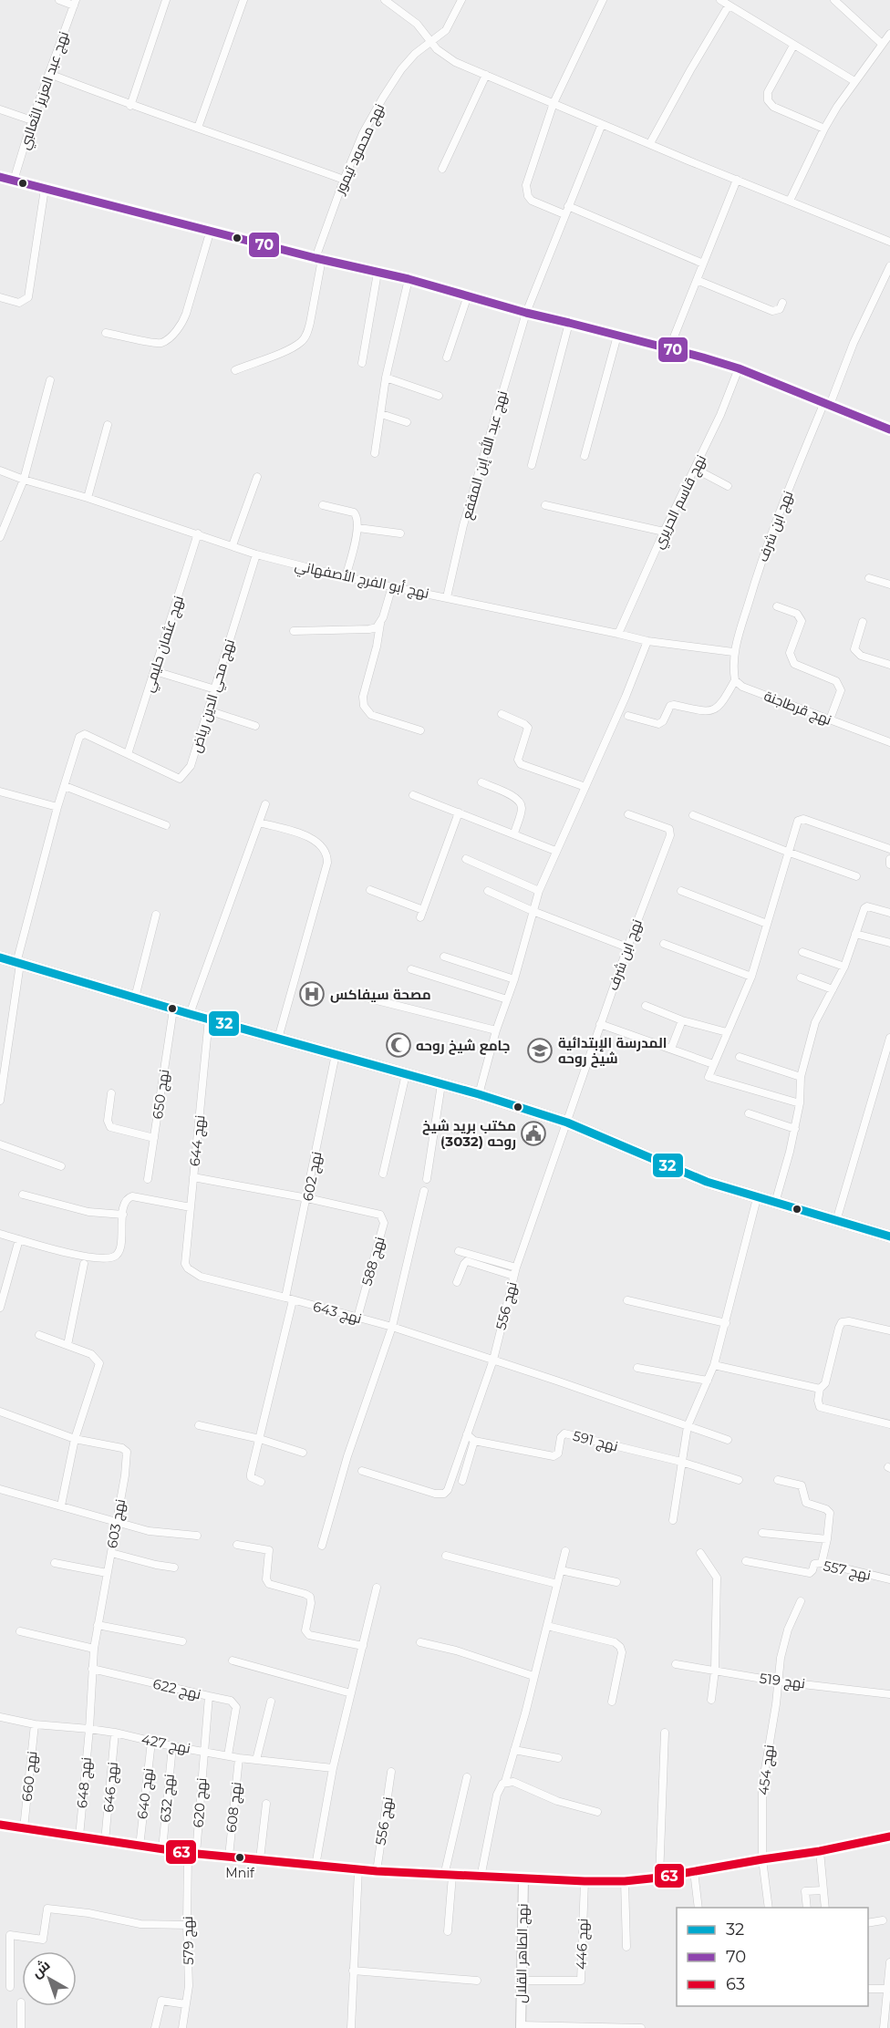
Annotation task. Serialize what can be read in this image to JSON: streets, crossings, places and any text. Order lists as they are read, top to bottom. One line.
{"streets":{"main road":["نهج الطاهر القلال"],"street":["نهج عبد العزيز الثعالبي","نهج محمود تيمور","نهج عبد الله إبن المقفع","نهج قاسم الحريري","نهج ابن شرف","نهج أبو الفرج الأصفهاني","نهج عثمان حليمي","نهج محي الدين رياض","نهج قرطاجنة","نهج 650","نهج 644","نهج 602","نهج 588","نهج 556","نهج 643","نهج 591","نهج 603","نهج 557","نهج 519","نهج 622","نهج 427","نهج 454","نهج 660","نهج 648","نهج 646","نهج 640","نهج 632","نهج 620","نهج 608","نهج 579","نهج 446"]},"crossings":[["نهج عبد الله إبن المقفع","نهج أبو الفرج الأصفهاني"],["نهج قاسم الحريري","نهج أبو الفرج الأصفهاني"],["نهج ابن شرف","نهج أبو الفرج الأصفهاني"],["نهج ابن شرف","نهج 556"],["نهج أبو الفرج الأصفهاني","نهج عثمان حليمي"],["نهج أبو الفرج الأصفهاني","نهج محي الدين رياض"],["نهج عثمان حليمي","نهج محي الدين رياض"],["نهج 644","نهج 643"],["نهج 602","نهج 588"],["نهج 602","نهج 643"],["نهج 588","نهج 643"],["نهج 556","نهج 643"],["نهج 603","نهج 622"],["نهج 603","نهج 427"],["نهج 603","نهج 648"],["نهج 519","نهج 454"],["نهج 622","نهج 427"],["نهج 622","نهج 620"],["نهج 427","نهج 660"],["نهج 427","نهج 648"],["نهج 427","نهج 646"],["نهج 427","نهج 640"],["نهج 427","نهج 632"],["نهج 427","نهج 620"],["نهج 427","نهج 608"],["نهج 620","نهج 579"],["نهج 446","نهج الطاهر القلال"]],"places":{"hospital":["مصحة سيفاكس"],"mosque":["جامع شيخ روحه"],"school or university":["المدرسة الإبتدائية شيخ روحه"],"public building":["مكتب بريد شيخ روحه (3032)"],"other":["Mnif"]},"lines":["transit line 70","transit line 32","transit line 63"],"legend":["32","70","63"],"north":"top left"}
